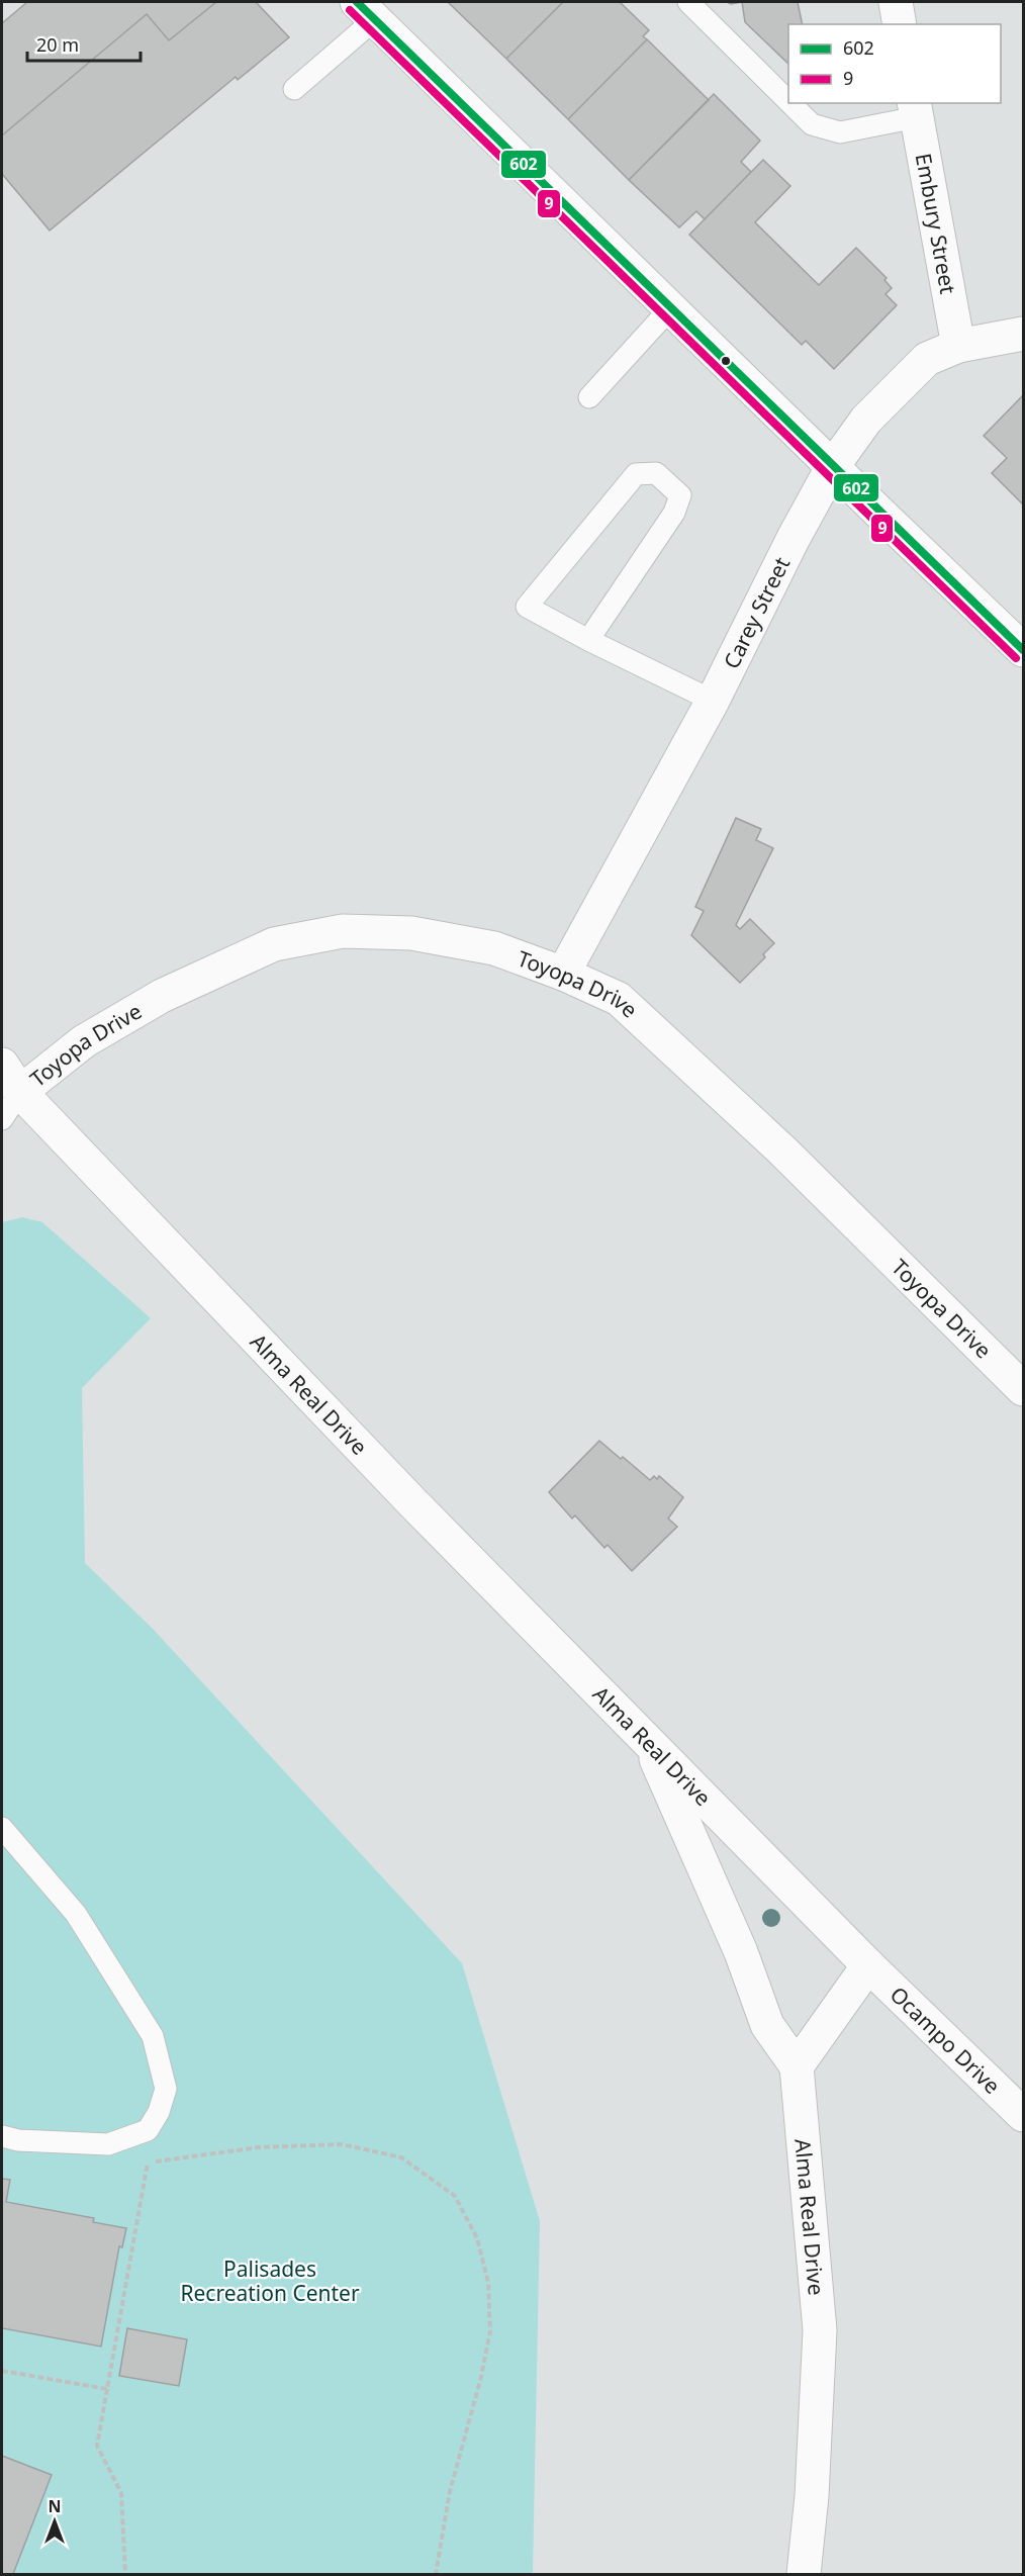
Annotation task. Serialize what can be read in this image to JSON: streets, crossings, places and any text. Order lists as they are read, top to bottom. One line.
{"streets":{"street":["Embury Street","Carey Street","Toyopa Drive","Alma Real Drive","Ocampo Drive"]},"crossings":[["Embury Street","Carey Street"],["Carey Street","Toyopa Drive"],["Toyopa Drive","Alma Real Drive"],["Alma Real Drive","Ocampo Drive"]],"parks":["Palisades Recreation Center"],"lines":["transit line 602","transit line 9"],"legend":["602","9"],"scale_bar":"20 m","north":"top"}
